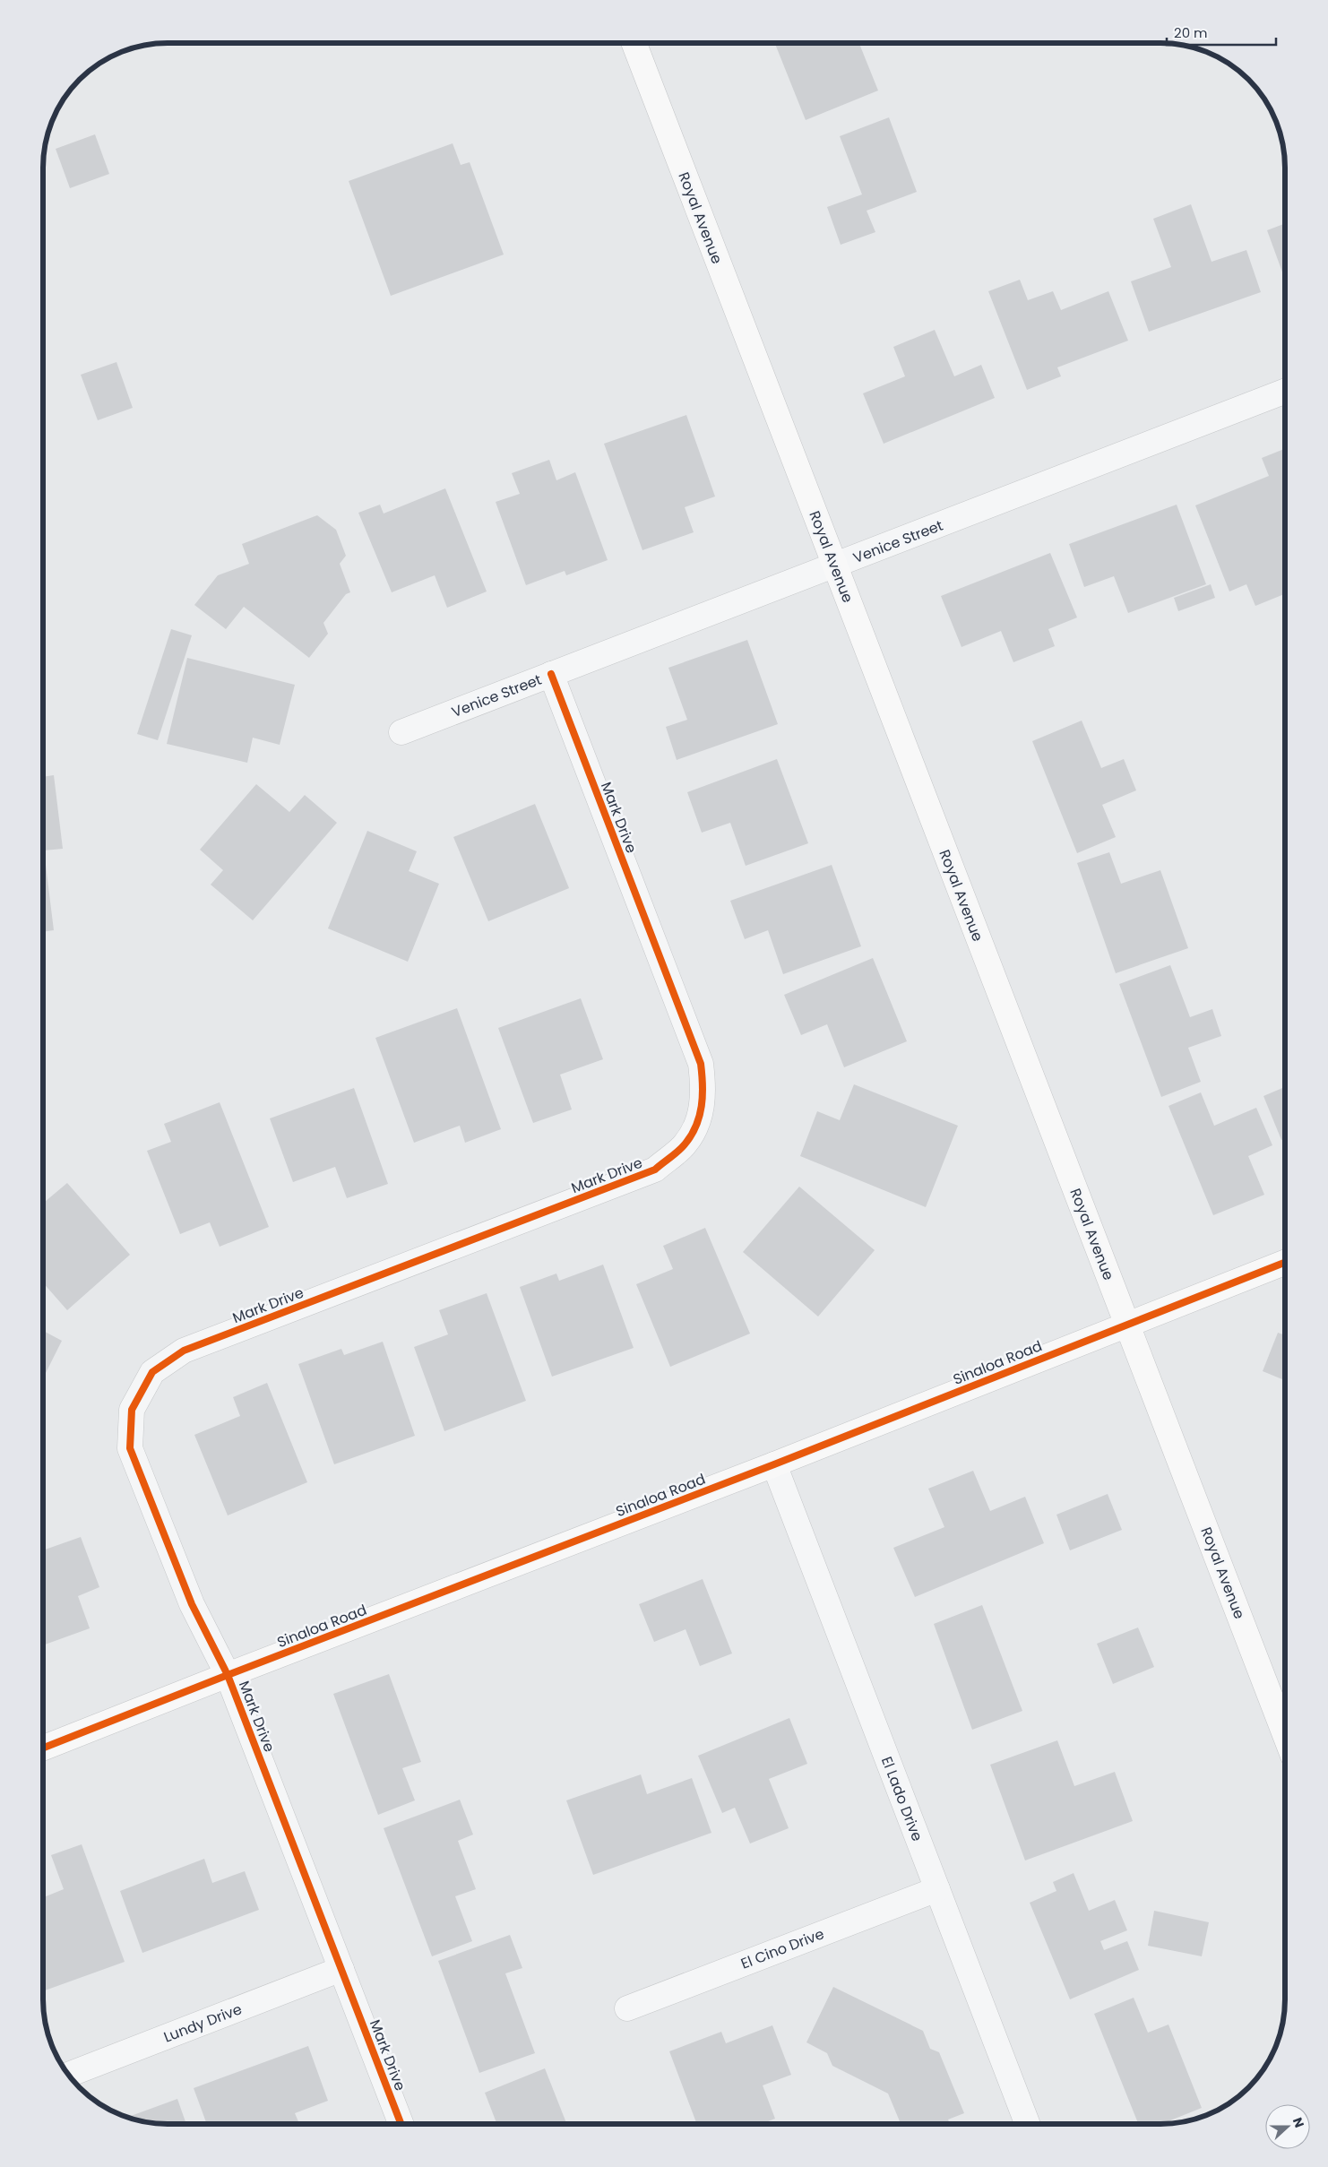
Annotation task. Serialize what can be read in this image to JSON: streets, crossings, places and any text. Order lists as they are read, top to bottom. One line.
{"streets":{"main road":["Royal Avenue","Sinaloa Road"],"street":["Venice Street","Mark Drive","El Lado Drive","El Cino Drive","Lundy Drive"]},"crossings":[["Royal Avenue","Venice Street"],["Royal Avenue","Sinaloa Road"],["Venice Street","Mark Drive"],["Mark Drive","Sinaloa Road"],["Mark Drive","Lundy Drive"],["Sinaloa Road","El Lado Drive"],["El Lado Drive","El Cino Drive"]],"scale_bar":"20 m","north":"right"}
